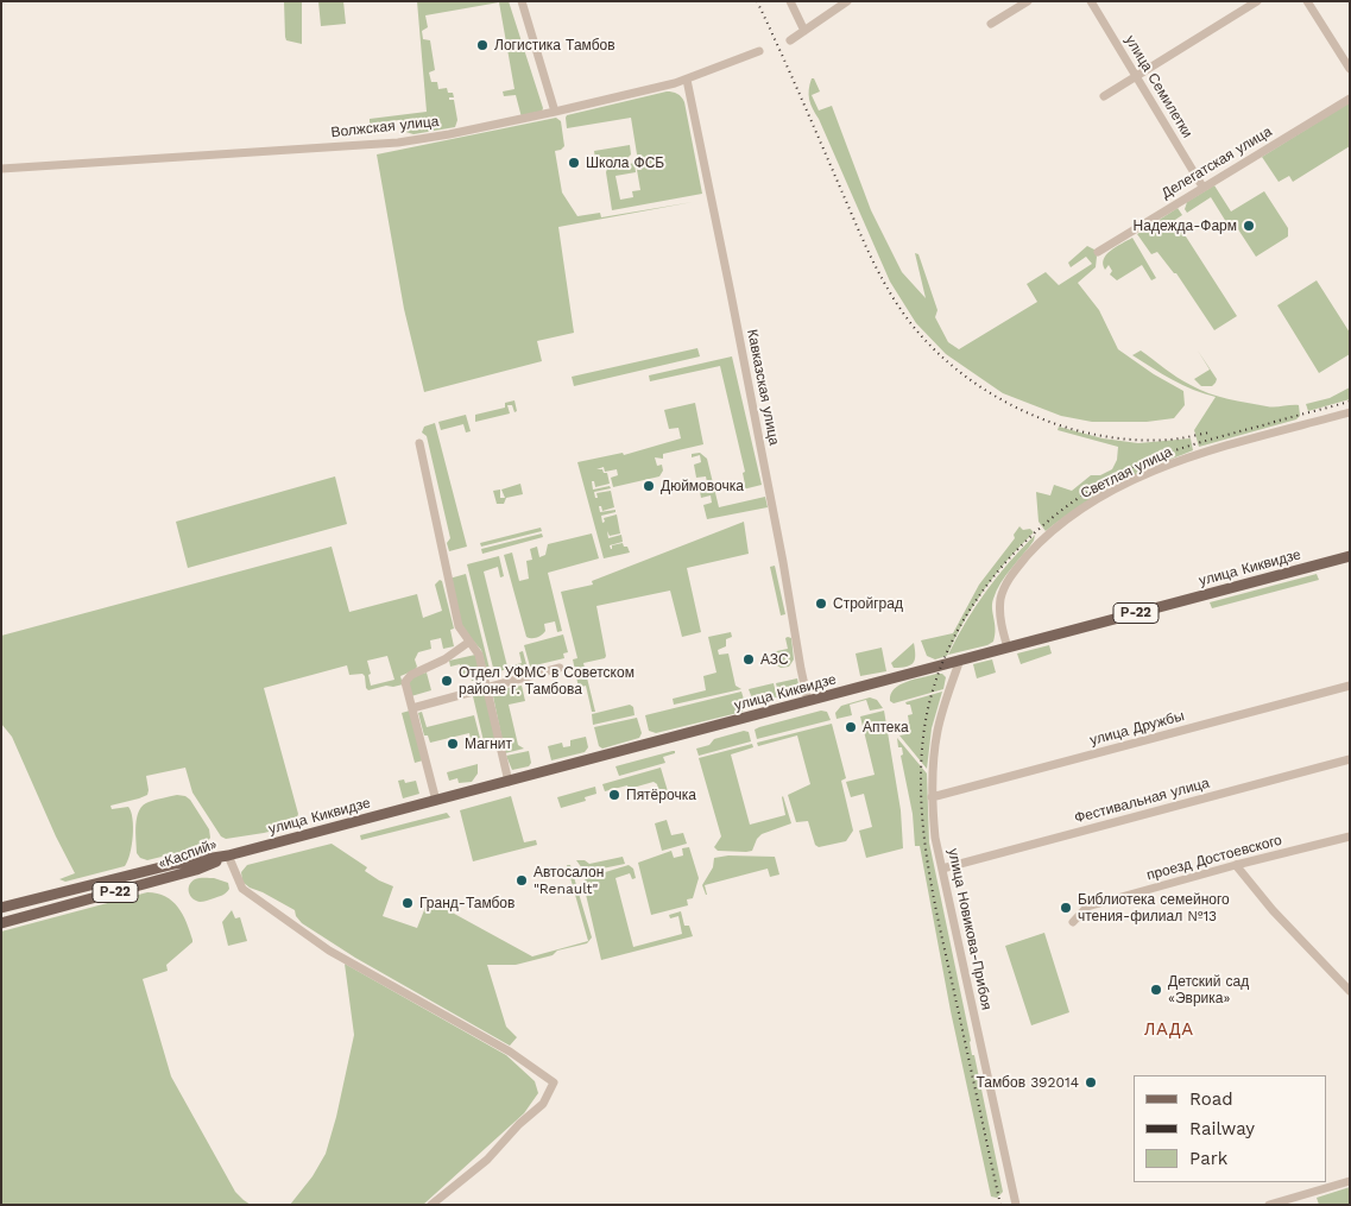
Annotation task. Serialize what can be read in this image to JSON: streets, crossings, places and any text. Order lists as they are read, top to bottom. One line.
{"streets":{"main road":["улица Киквидзе","Р-22","«Каспий»"],"street":["улица Семилетки","Волжская улица","Делегатская улица","Кавказская улица","Светлая улица","улица Дружбы","Фестивальная улица","проезд Достоевского","улица Новикова-Прибоя"]},"crossings":[["улица Семилетки","Делегатская улица"],["Волжская улица","Кавказская улица"],["Кавказская улица","улица Киквидзе"],["Светлая улица","улица Киквидзе"],["улица Киквидзе","«Каспий»"],["улица Киквидзе","улица Новикова-Прибоя"],["улица Дружбы","улица Новикова-Прибоя"],["Фестивальная улица","улица Новикова-Прибоя"]],"districts":["ЛАДА"],"places":["Логистика Тамбов","Школа ФСБ","Надежда-Фарм","Дюймовочка","Стройград","АЗС","Отдел УФМС в Советском районе г. Тамбова","Аптека","Магнит","Пятёрочка","Автосалон \"Renault\"","Гранд-Тамбов","Библиотека семейного чтения-филиал №13","Детский сад «Эврика»","Тамбов 392014"],"legend":["Road","Railway","Park"]}
